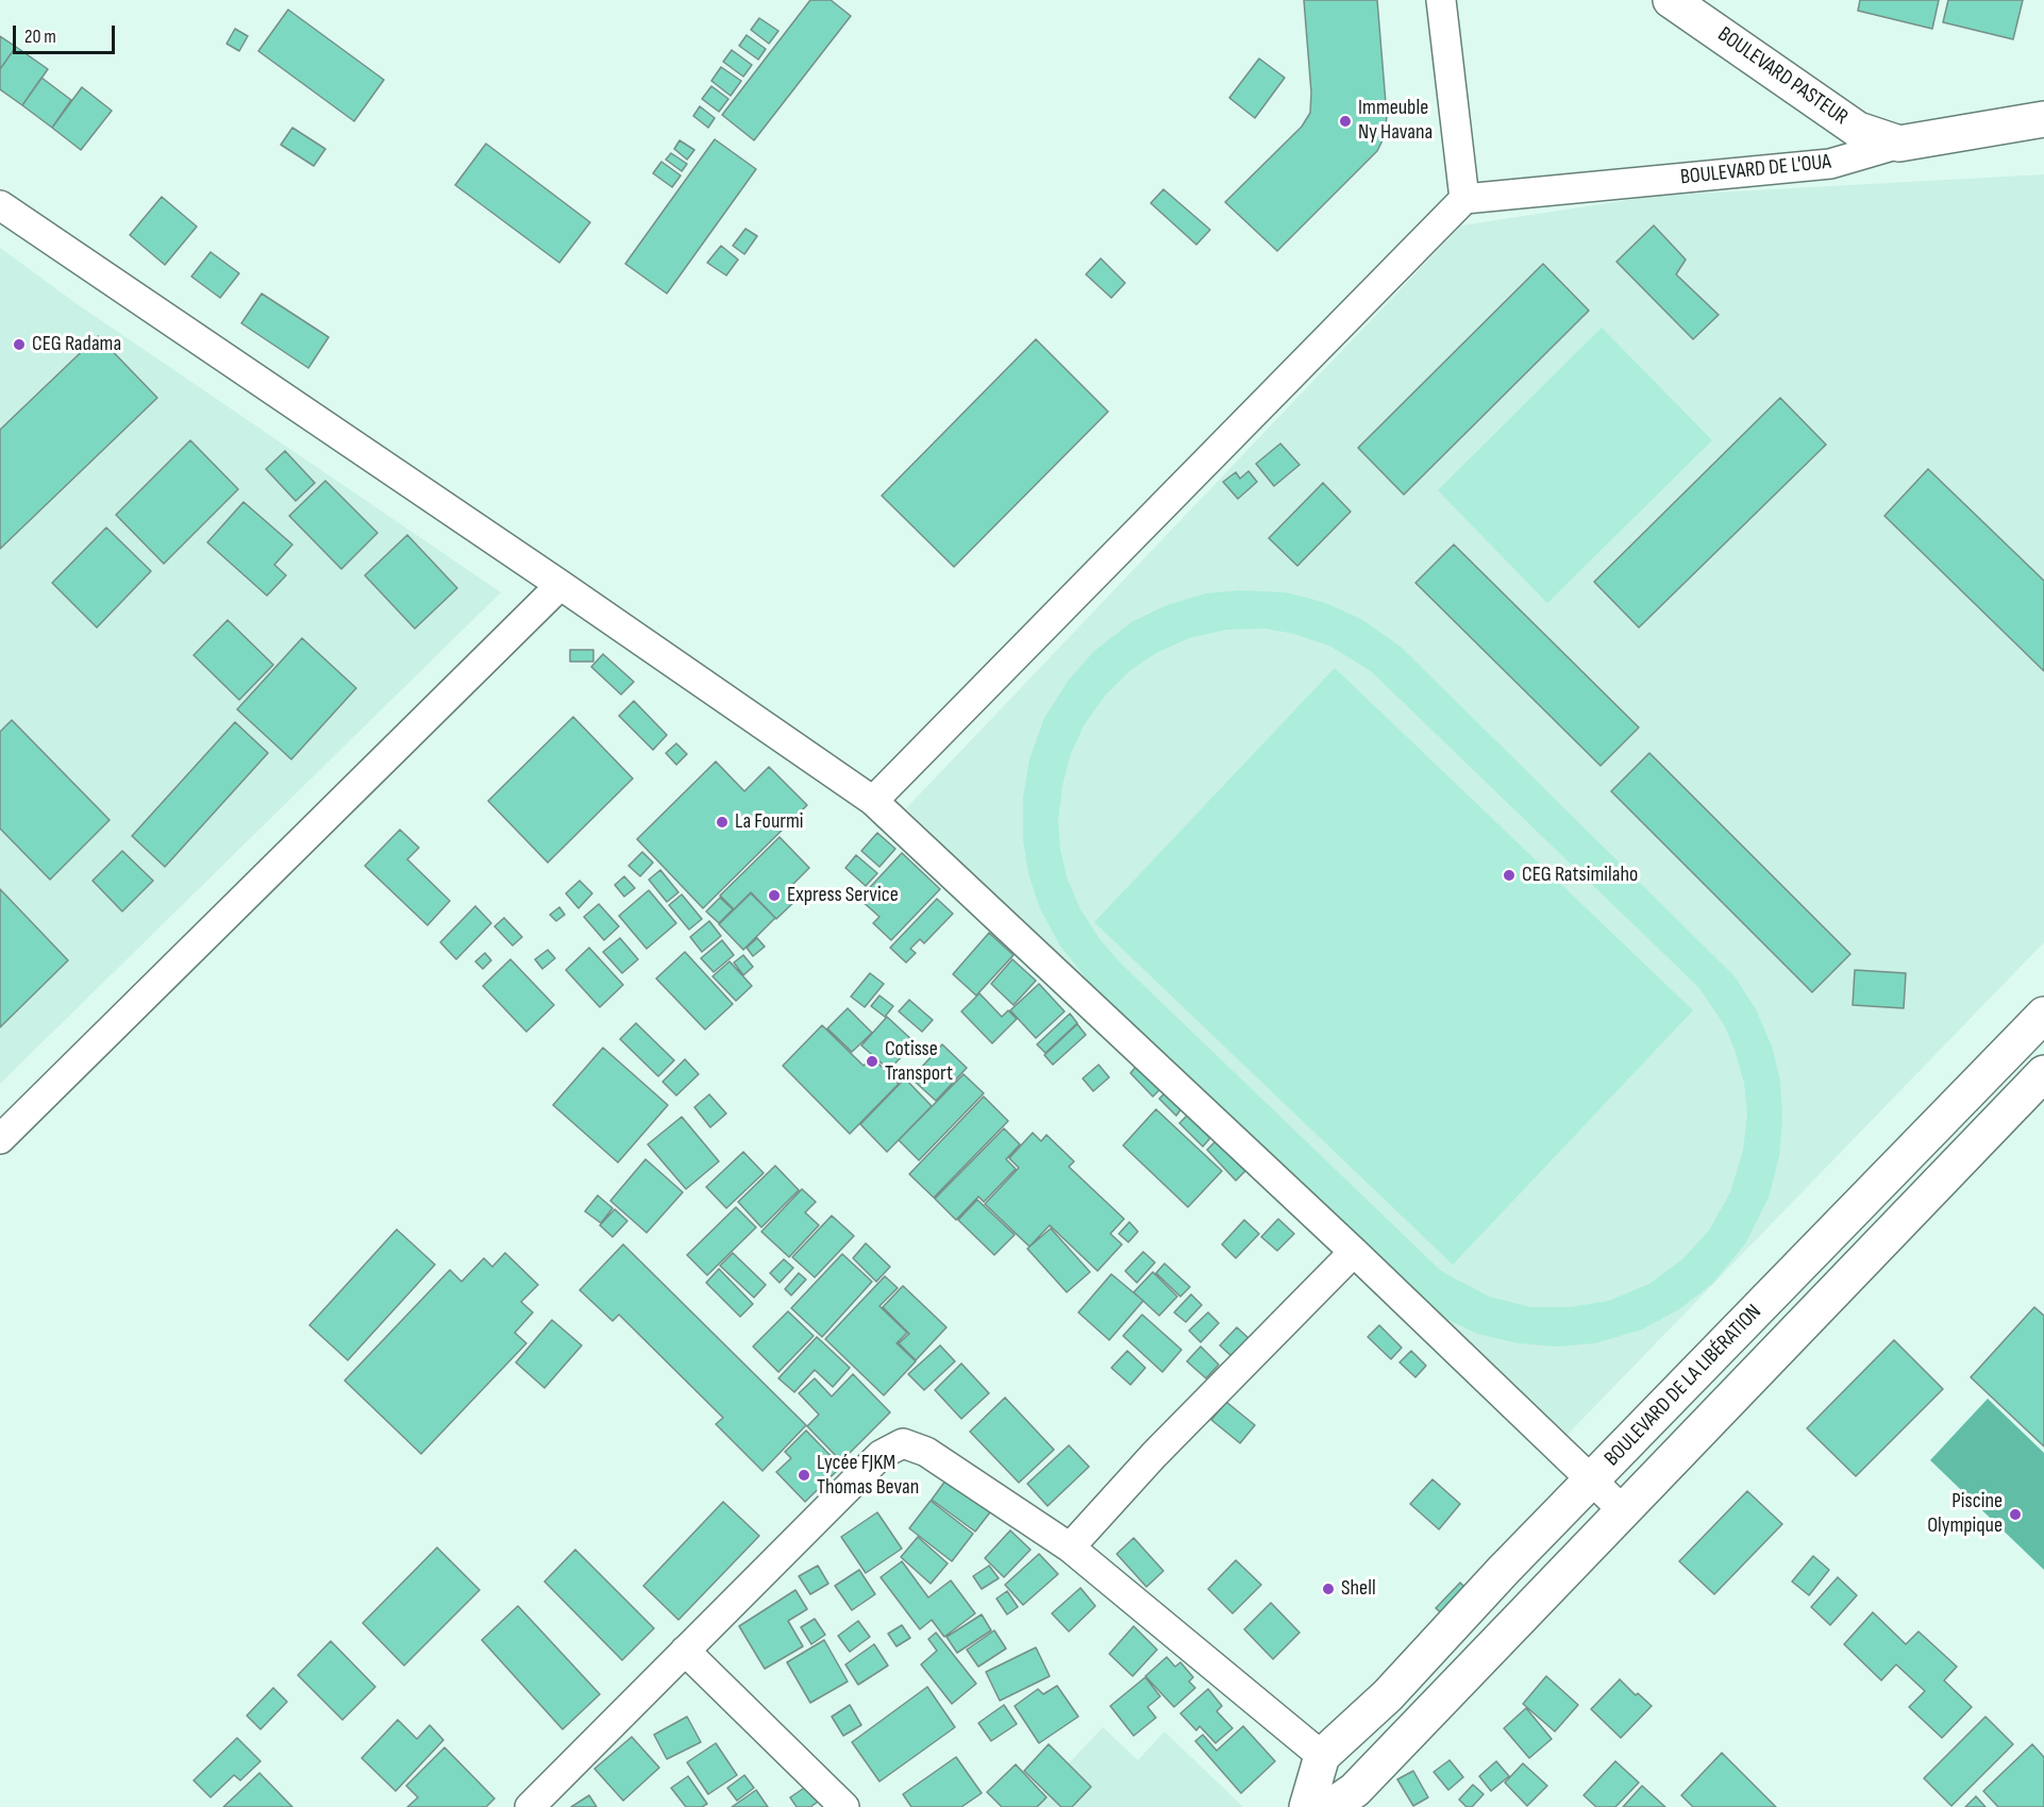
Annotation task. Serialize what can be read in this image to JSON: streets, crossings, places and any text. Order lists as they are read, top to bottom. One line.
{"streets":{"main road":["BOULEVARD PASTEUR","BOULEVARD DE L'OUA","BOULEVARD DE LA LIBÉRATION"]},"crossings":[["BOULEVARD PASTEUR","BOULEVARD DE L'OUA"]],"places":["Immeuble Ny Havana","CEG Radama","La Fourmi","CEG Ratsimilaho","Express Service","Cotisse Transport","Lycée FJKM Thomas Bevan","Piscine Olympique","Shell"],"scale_bar":"20 m"}
